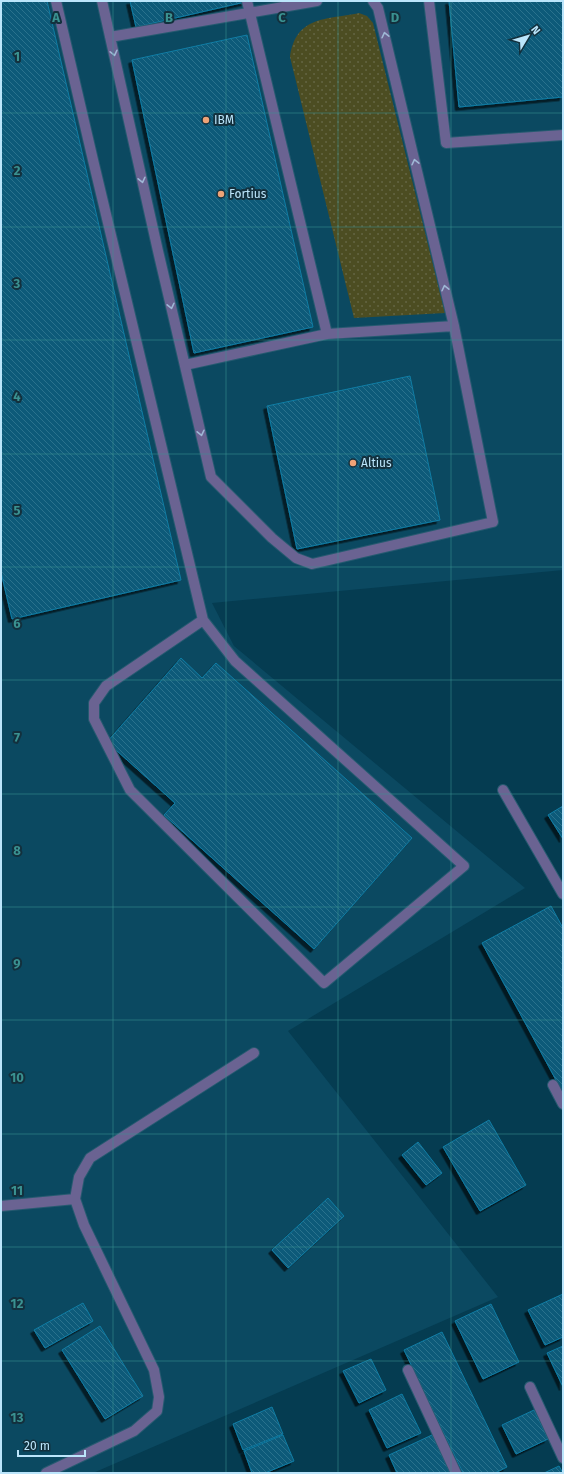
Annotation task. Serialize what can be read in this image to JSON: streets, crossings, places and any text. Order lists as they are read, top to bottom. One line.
{"places":["IBM","Fortius","Altius"],"scale_bar":"20 m","north":"top right","grid":{"columns":["A","B","C","D"],"rows":["1","2","3","4","5","6","7","8","9","10","11","12","13"]}}
